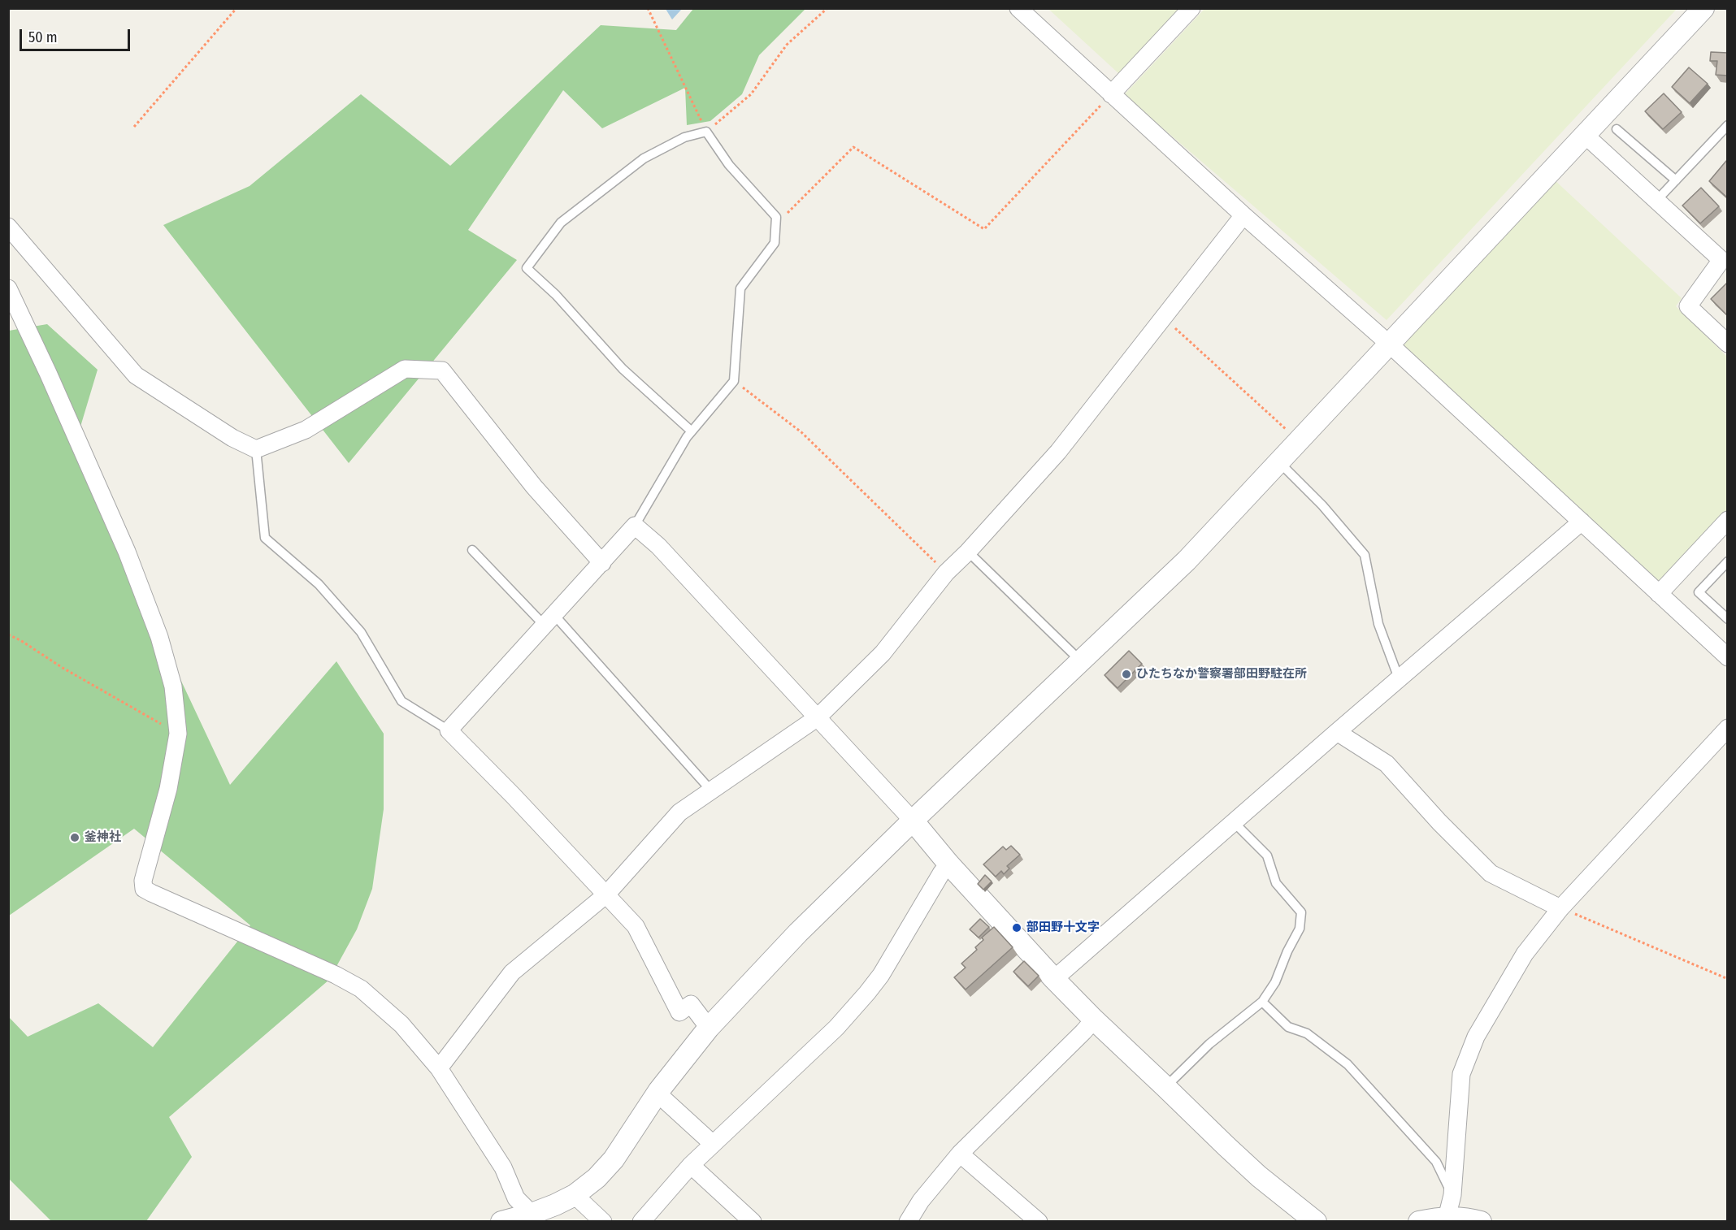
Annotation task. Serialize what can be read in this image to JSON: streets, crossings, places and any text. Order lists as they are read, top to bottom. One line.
{"places":["ひたちなか警察署部田野駐在所","釜神社","部田野十文字"],"scale_bar":"50 m"}
